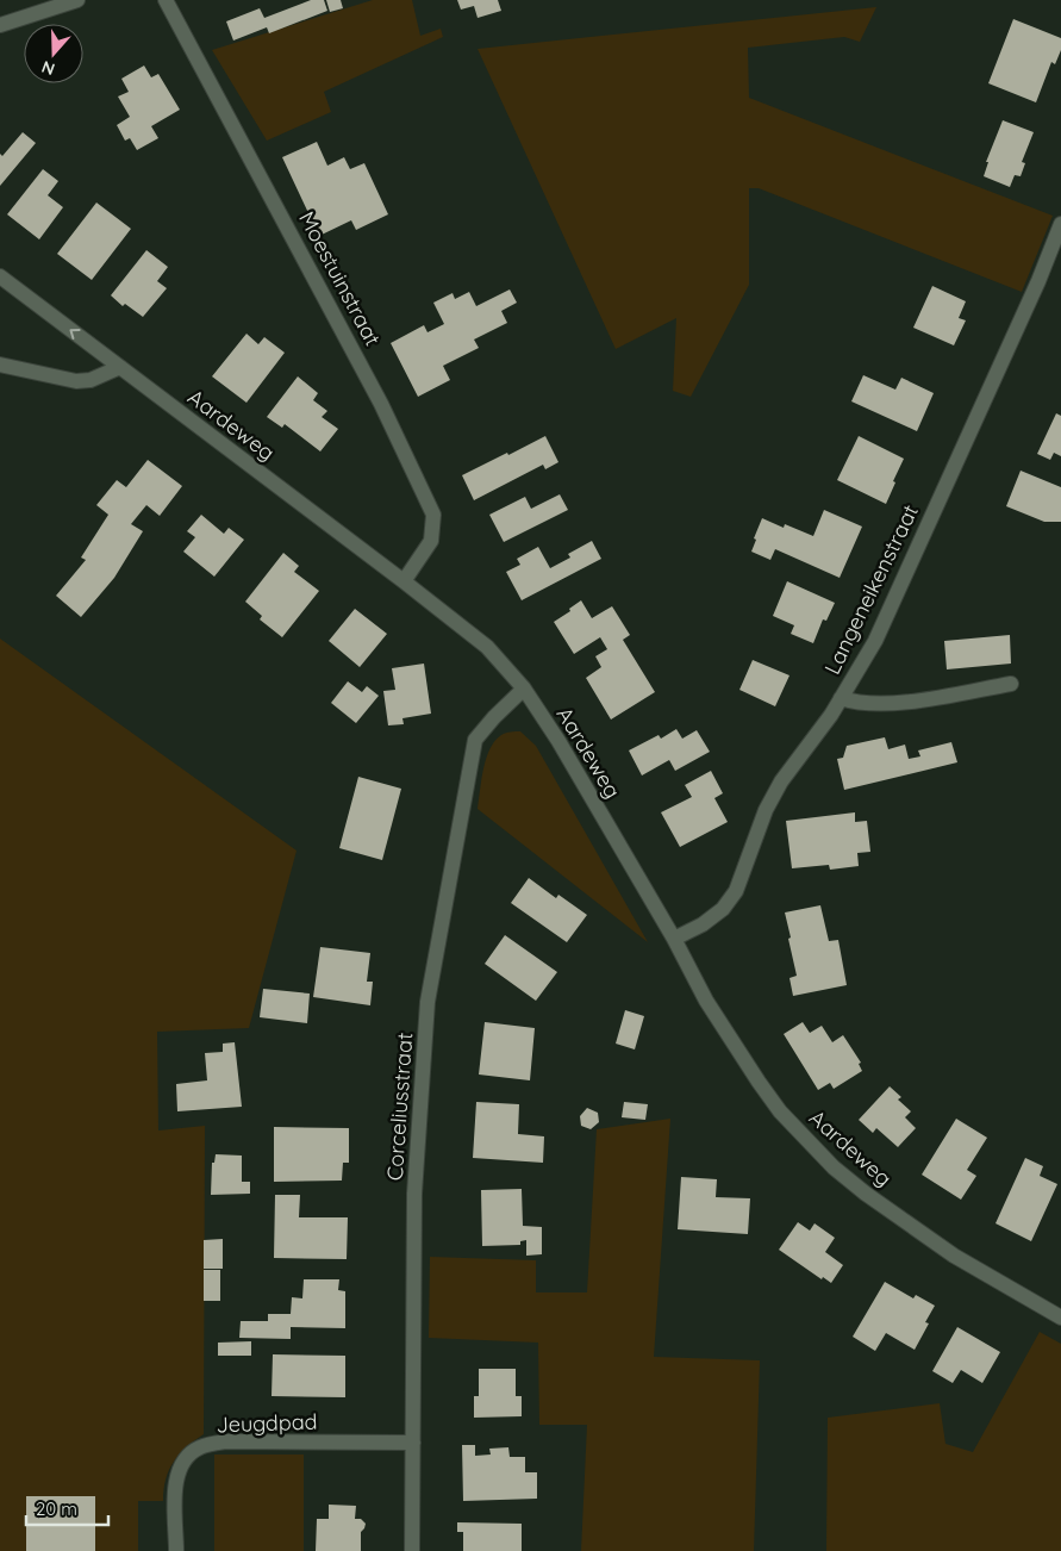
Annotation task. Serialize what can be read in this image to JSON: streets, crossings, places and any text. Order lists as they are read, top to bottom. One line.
{"streets":{"street":["Moestuinstraat","Aardeweg","Langeneikenstraat","Corceliusstraat","Jeugdpad"]},"crossings":[["Moestuinstraat","Aardeweg"],["Aardeweg","Langeneikenstraat"],["Aardeweg","Corceliusstraat"],["Corceliusstraat","Jeugdpad"]],"scale_bar":"20 m","north":"bottom"}
